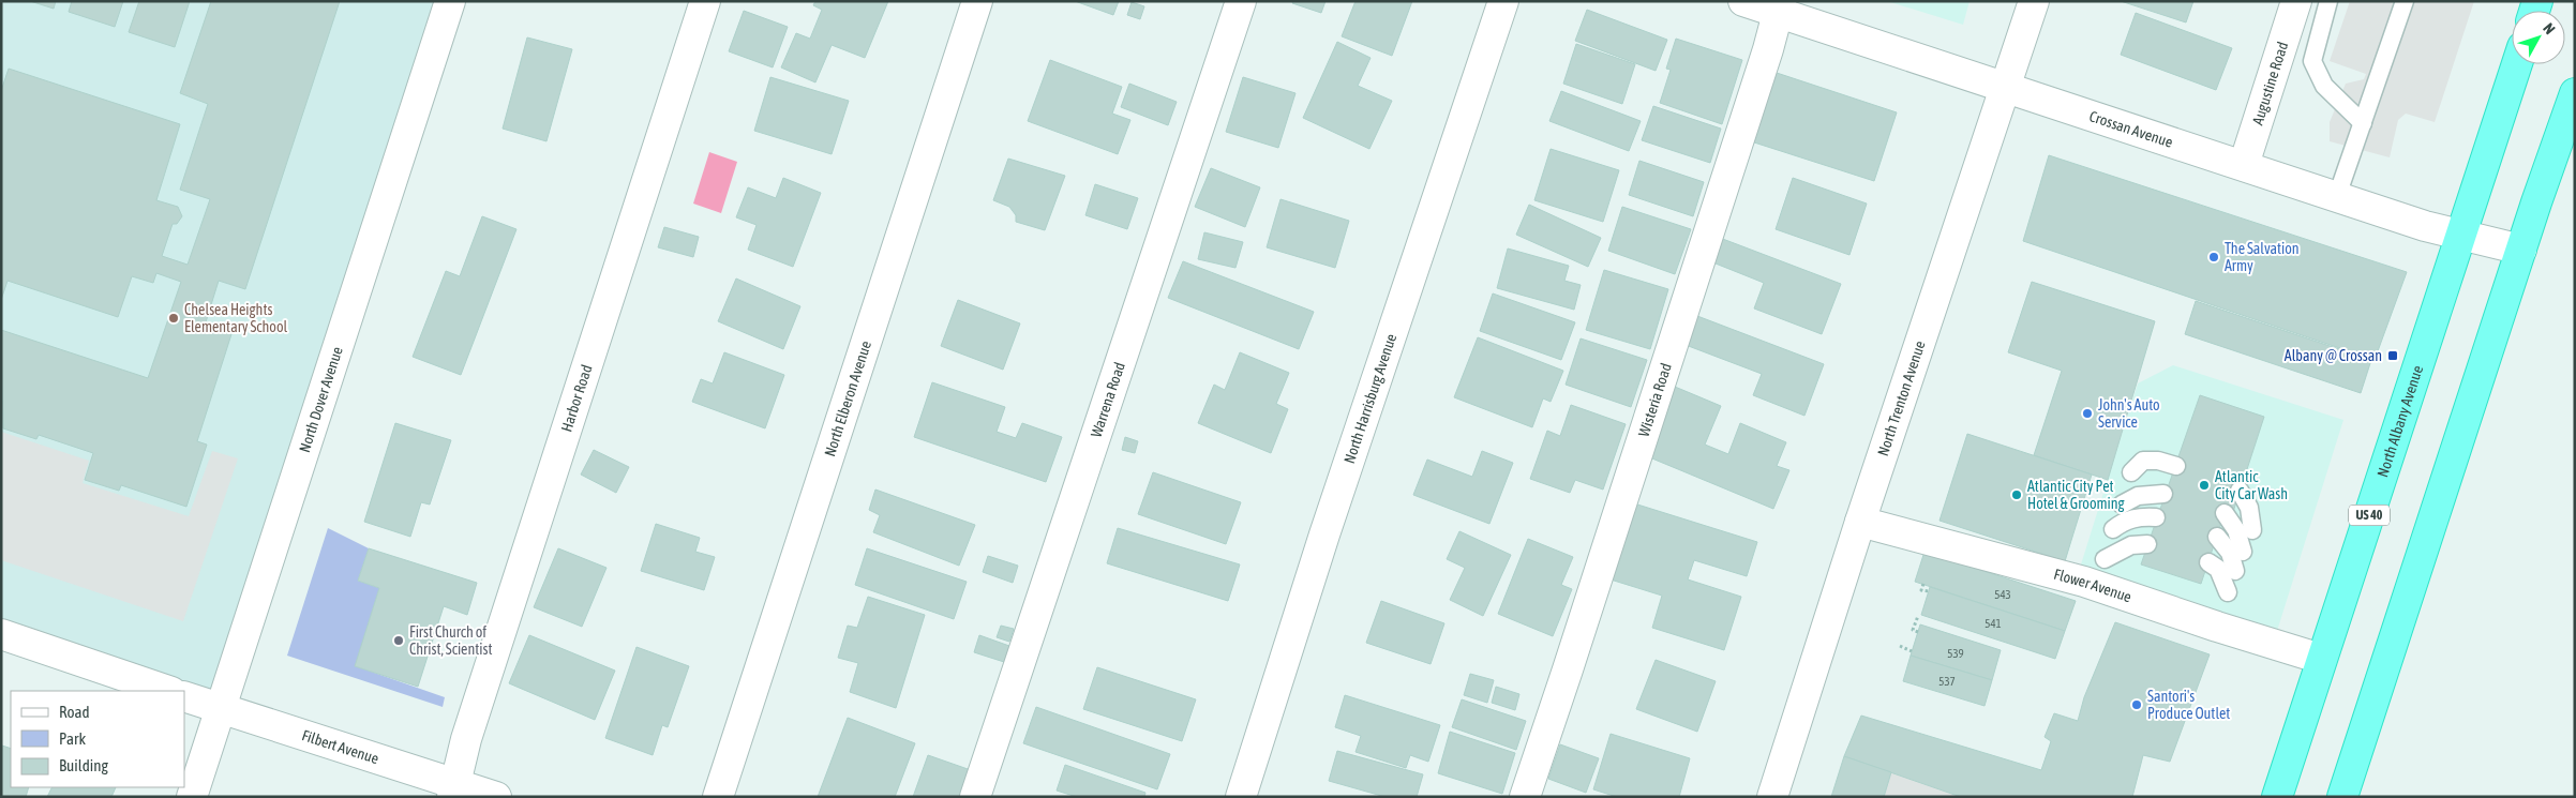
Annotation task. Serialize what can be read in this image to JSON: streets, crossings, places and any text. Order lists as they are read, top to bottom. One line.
{"streets":{"highway":["North Albany Avenue","US 40"],"street":["Augustine Road","Crossan Avenue","North Dover Avenue","Harbor Road","North Elberon Avenue","Warrena Road","North Harrisburg Avenue","North Trenton Avenue","Wisteria Road","Flower Avenue","Filbert Avenue"]},"crossings":[["Augustine Road","Crossan Avenue"],["Crossan Avenue","North Trenton Avenue"],["Crossan Avenue","Wisteria Road"],["Crossan Avenue","North Albany Avenue"],["North Dover Avenue","Filbert Avenue"],["Harbor Road","Filbert Avenue"],["North Trenton Avenue","Flower Avenue"],["North Albany Avenue","Flower Avenue"]],"places":{"other":["The Salvation Army","Chelsea Heights Elementary School","John's Auto Service","Atlantic City Car Wash","Atlantic City Pet Hotel & Grooming","First Church of Christ, Scientist","Santori's Produce Outlet"],"transit":["Albany @ Crossan"]},"house_numbers":["543","541","539","537"],"legend":["Road","Park","Building"],"north":"top right"}
